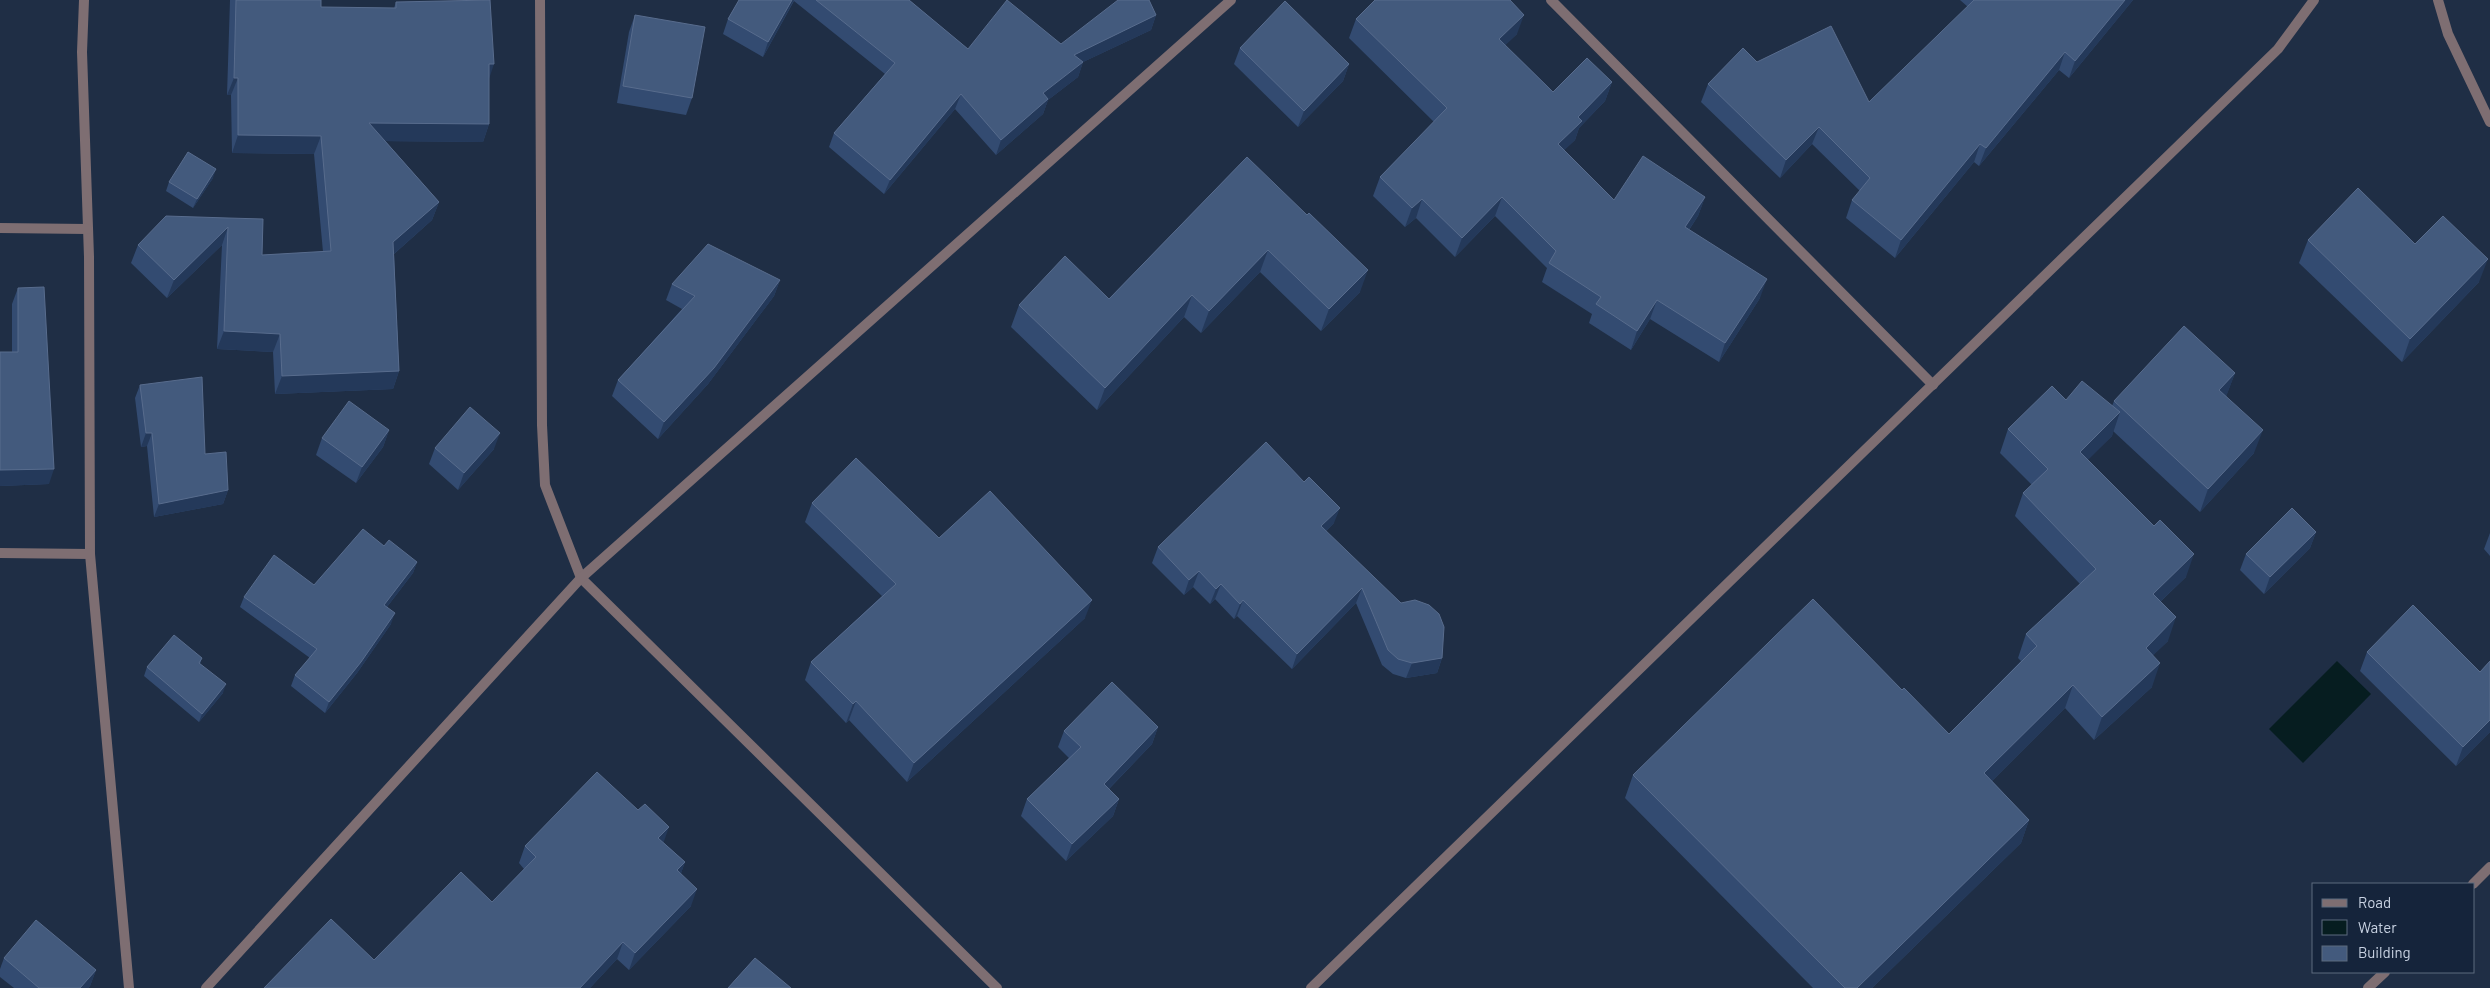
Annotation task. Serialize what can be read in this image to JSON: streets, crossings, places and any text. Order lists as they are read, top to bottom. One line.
{"legend":["Road","Water","Building"]}
